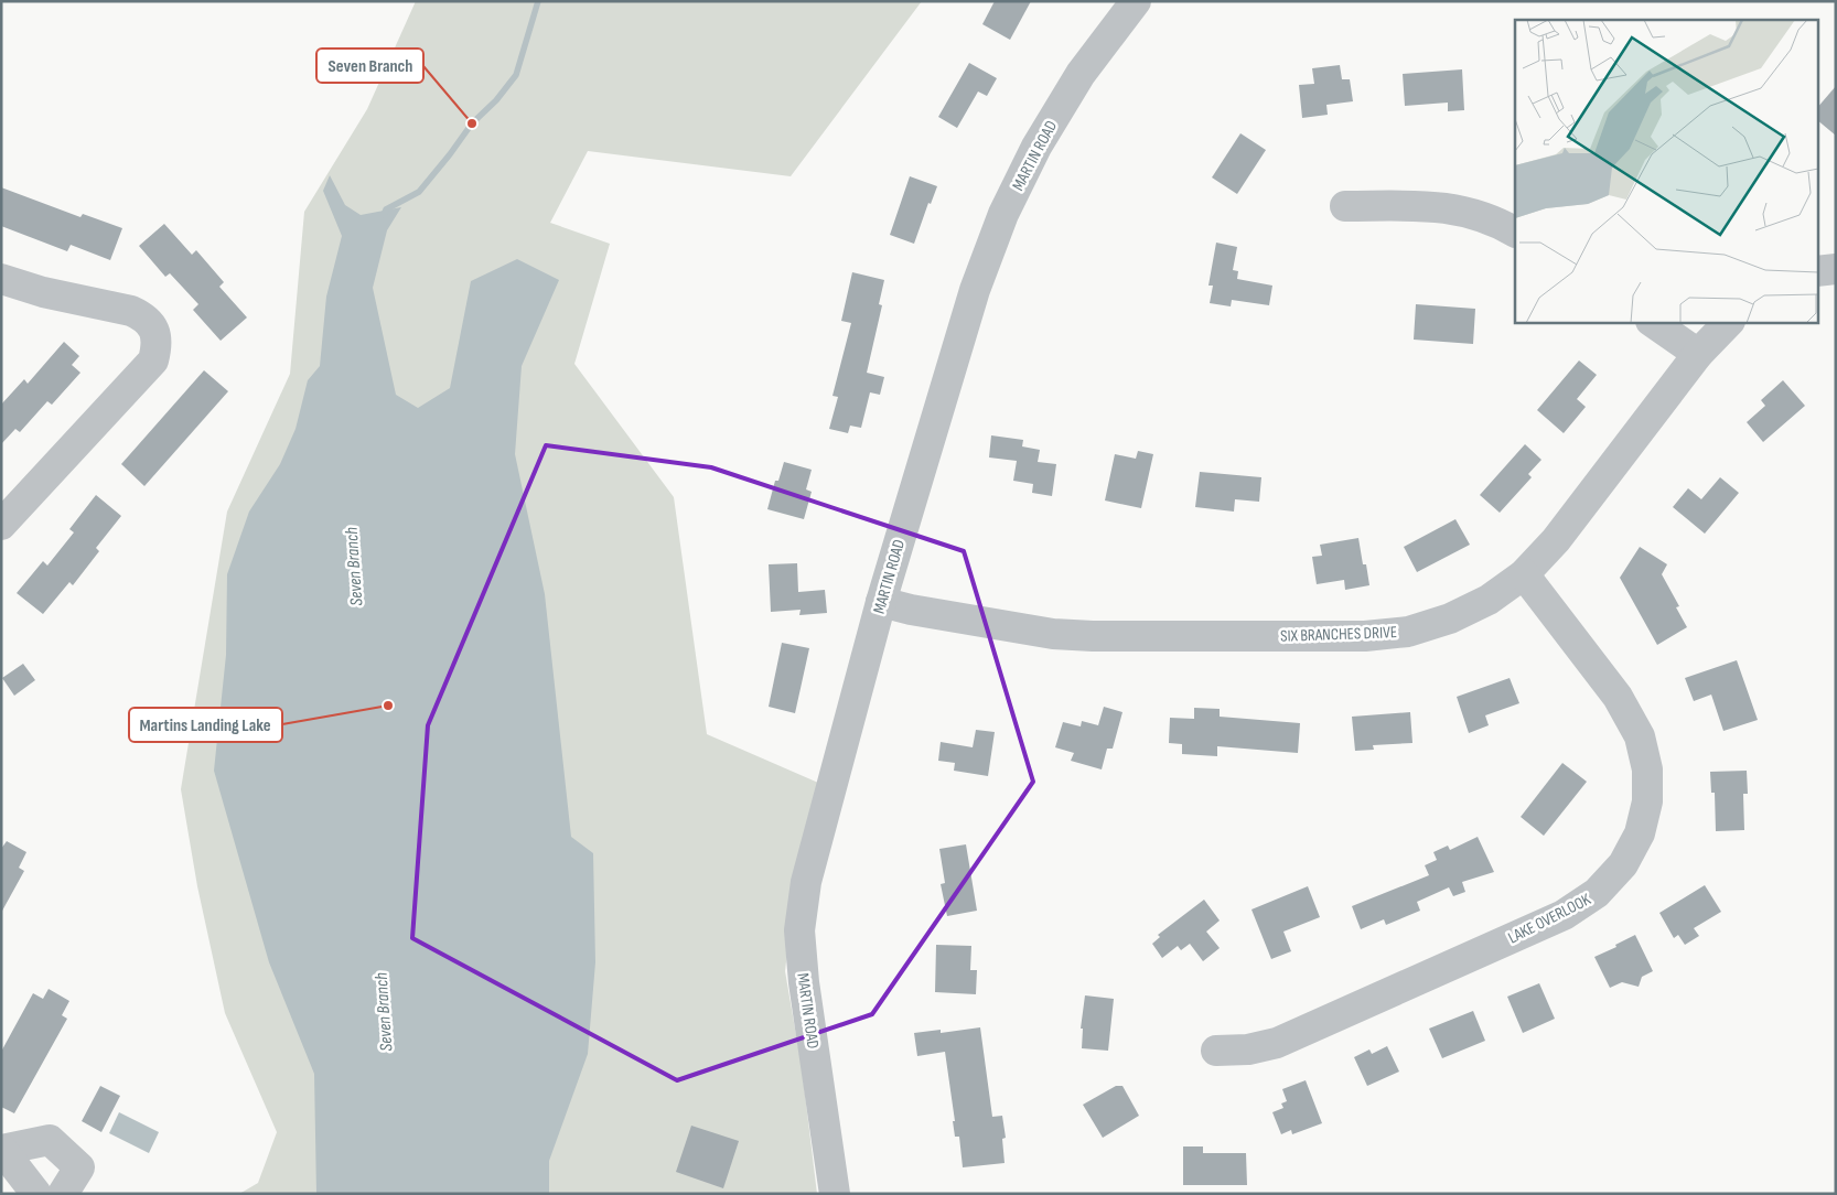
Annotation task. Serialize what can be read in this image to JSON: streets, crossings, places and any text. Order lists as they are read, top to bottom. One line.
{"streets":{"street":["MARTIN ROAD","SIX BRANCHES DRIVE","LAKE OVERLOOK"]},"crossings":[["MARTIN ROAD","SIX BRANCHES DRIVE"],["SIX BRANCHES DRIVE","LAKE OVERLOOK"]],"water":["Seven Branch"],"places":["Seven Branch","Martins Landing Lake"]}
